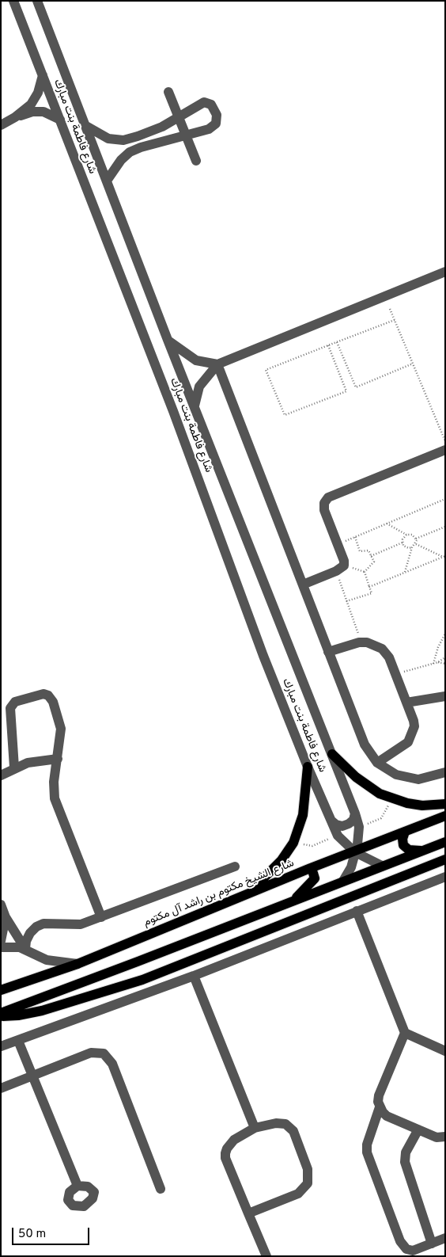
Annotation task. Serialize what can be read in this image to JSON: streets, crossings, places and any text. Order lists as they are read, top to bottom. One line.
{"streets":{"main road":["شارع الشيخ مكتوم بن راشد آل مكتوم"],"street":["شارع فاطمة بنت مبارك"]},"crossings":[["شارع فاطمة بنت مبارك","شارع الشيخ مكتوم بن راشد آل مكتوم"]],"scale_bar":"50 m"}
